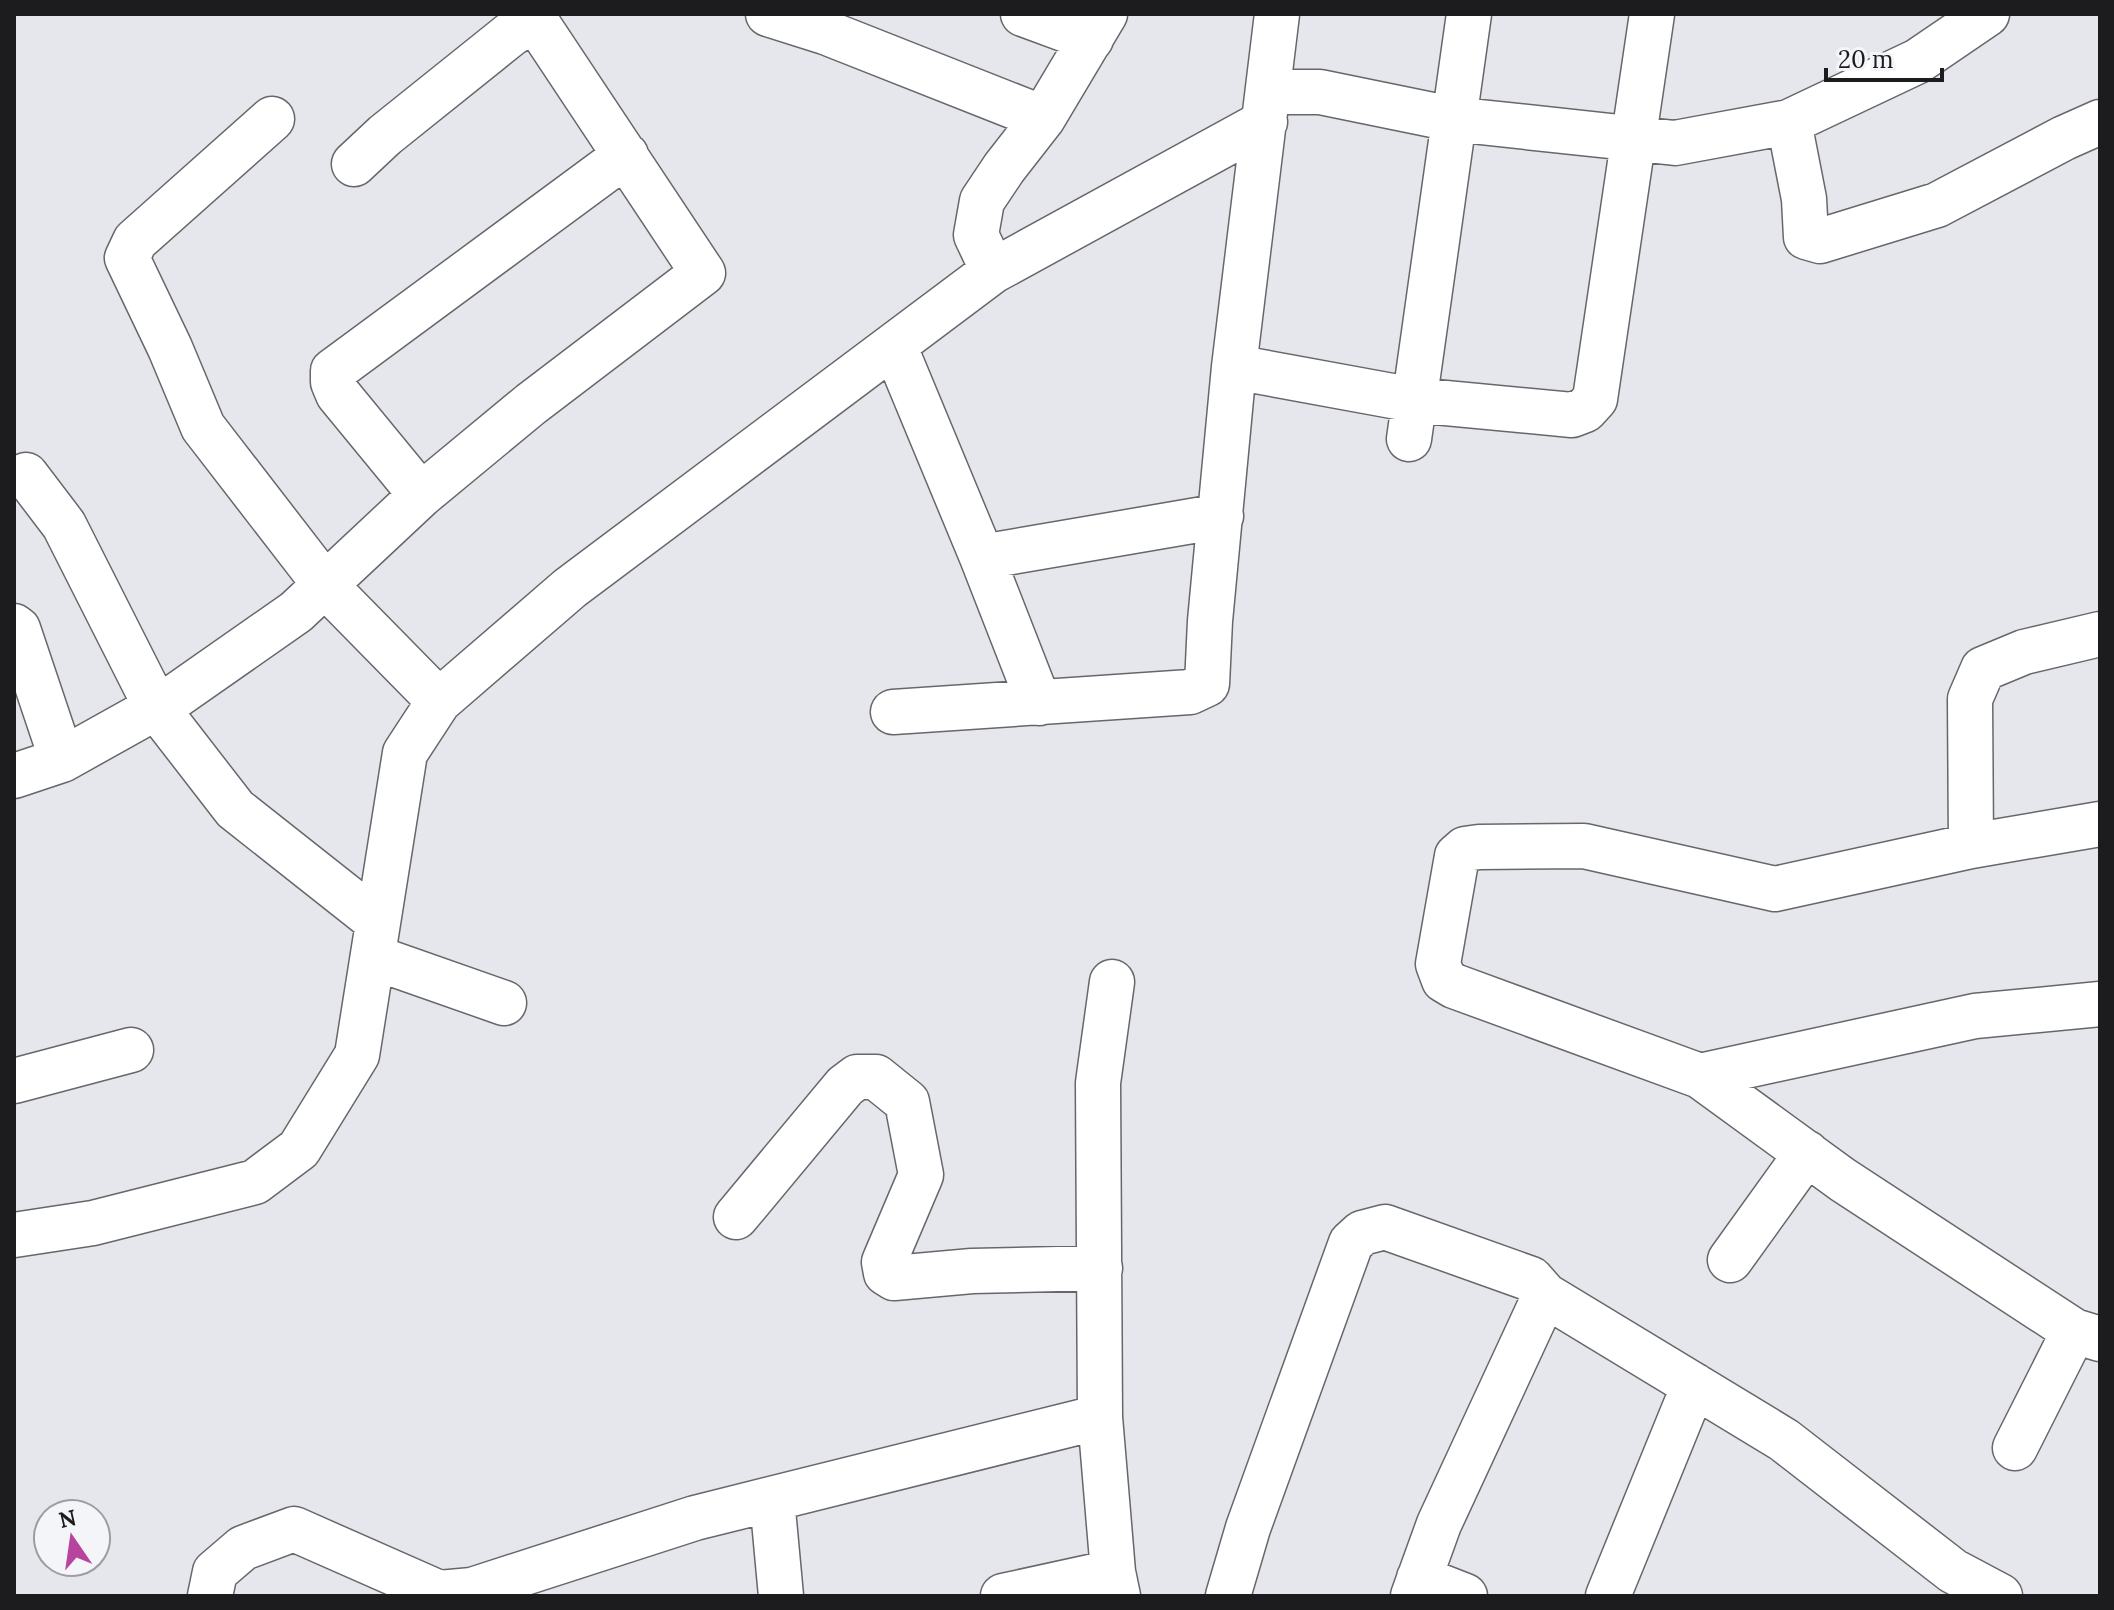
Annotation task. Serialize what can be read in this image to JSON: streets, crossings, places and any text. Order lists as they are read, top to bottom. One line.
{"scale_bar":"20 m","north":"top"}
